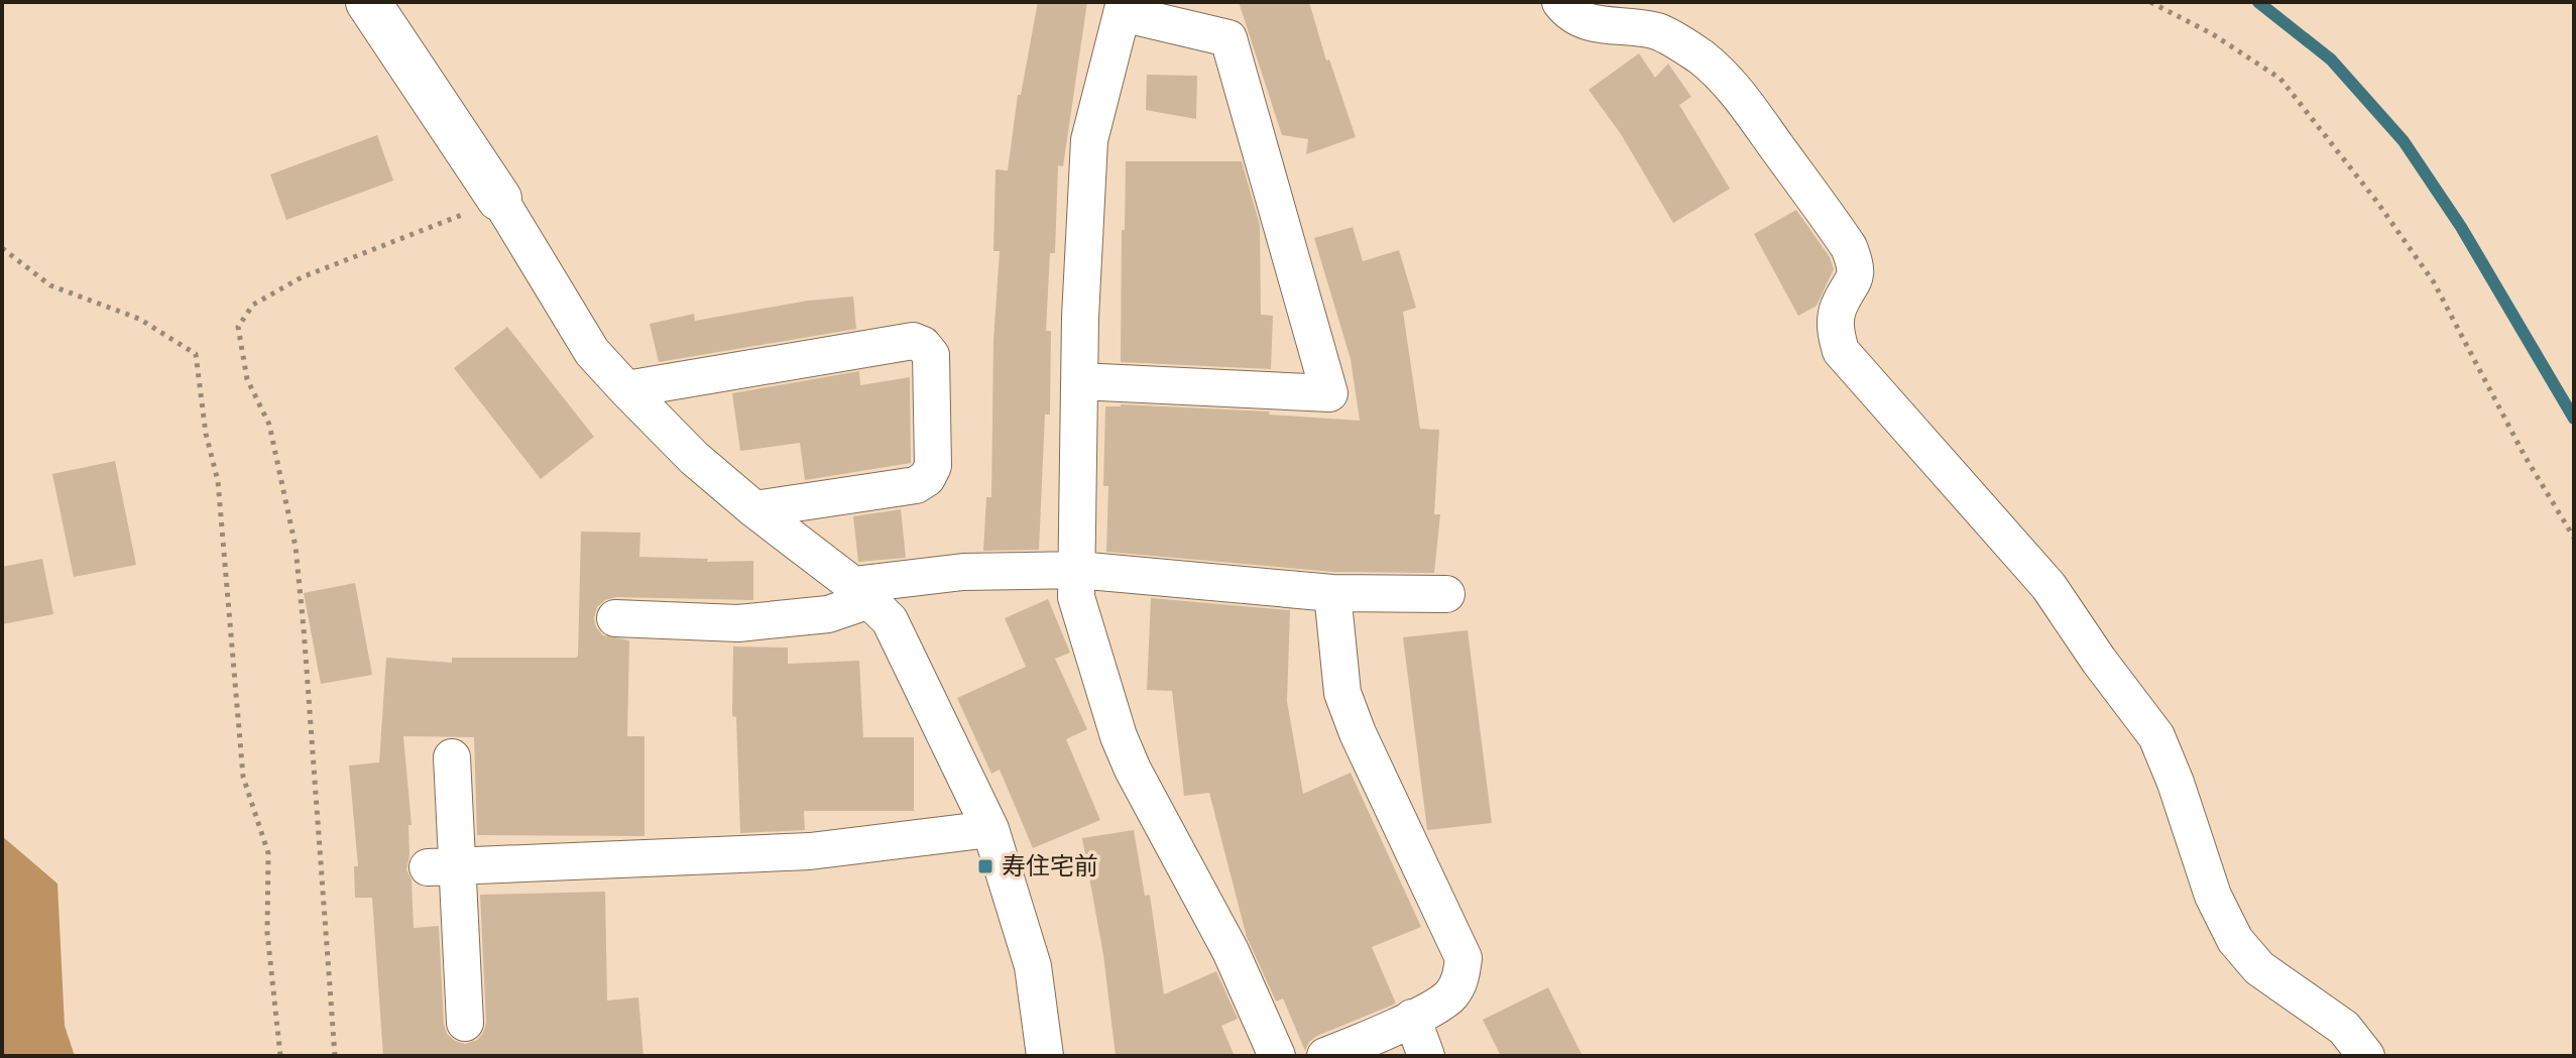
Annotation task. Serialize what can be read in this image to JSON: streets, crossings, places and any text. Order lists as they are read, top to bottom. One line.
{"places":{"transit":["寿住宅前"]}}
